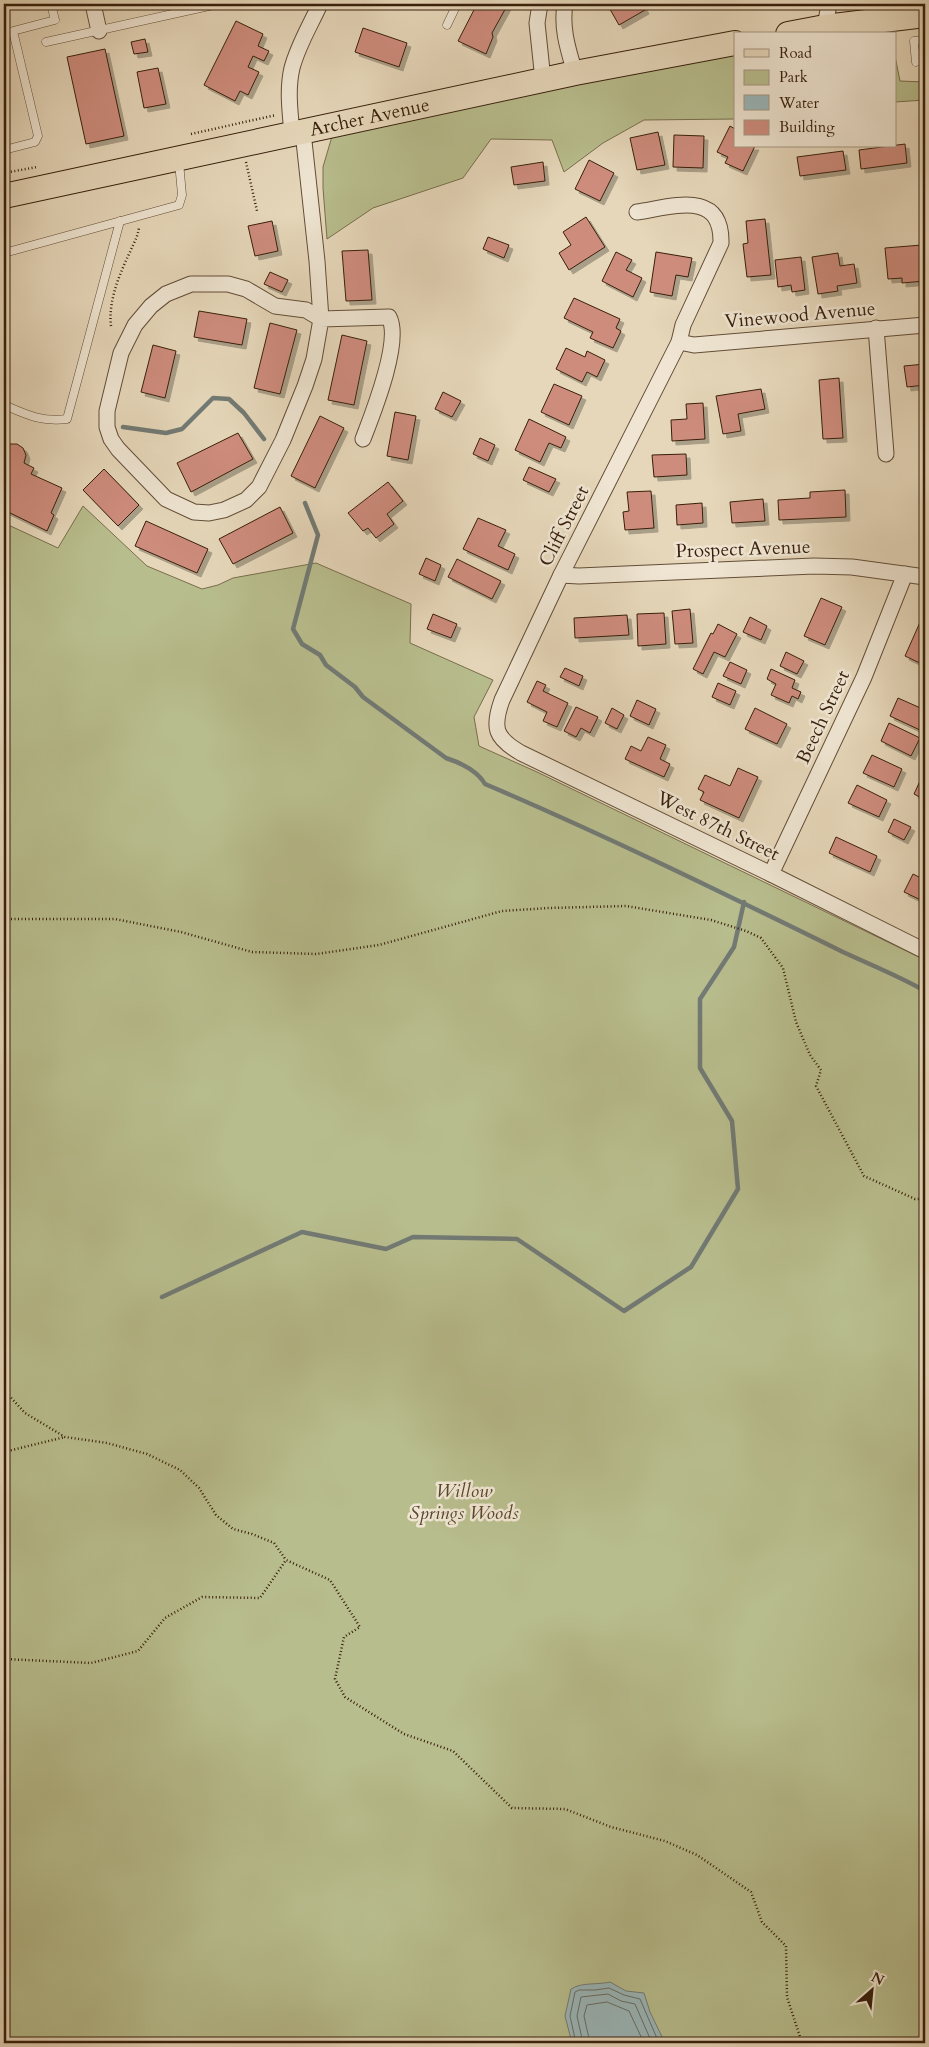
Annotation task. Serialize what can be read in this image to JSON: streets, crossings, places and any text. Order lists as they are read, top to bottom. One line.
{"streets":{"main road":["Archer Avenue"],"street":["Vinewood Avenue","Cliff Street","Prospect Avenue","Beech Street","West 87th Street"]},"crossings":[["Vinewood Avenue","Cliff Street"],["Cliff Street","Prospect Avenue"],["Cliff Street","West 87th Street"],["Prospect Avenue","Beech Street"],["Beech Street","West 87th Street"]],"parks":["Willow Springs Woods"],"legend":["Road","Park","Water","Building"],"north":"top right"}
